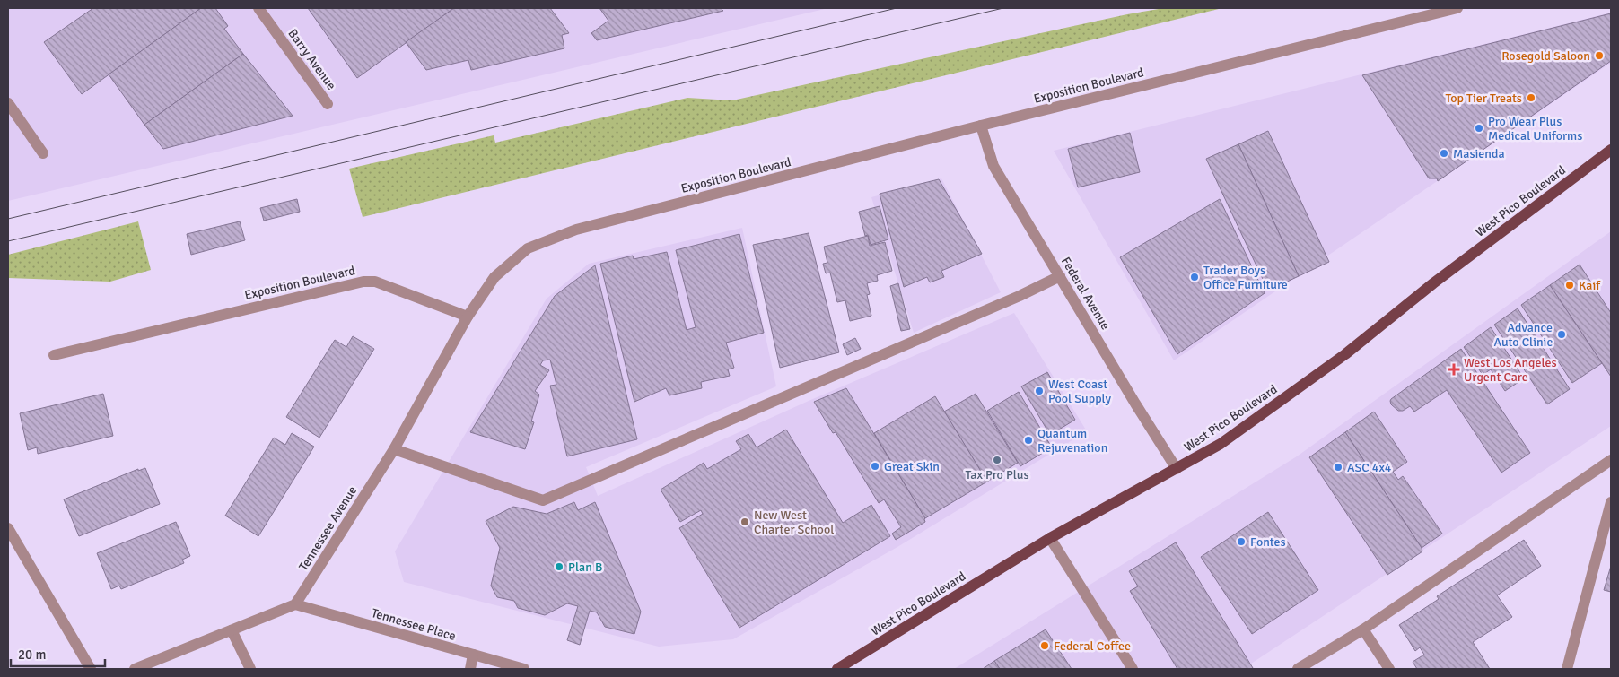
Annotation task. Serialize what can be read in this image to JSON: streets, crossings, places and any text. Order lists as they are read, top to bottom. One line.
{"streets":{"main road":["West Pico Boulevard"],"street":["Barry Avenue","Exposition Boulevard","Federal Avenue","Tennessee Avenue","Tennessee Place"]},"crossings":[["Exposition Boulevard","Federal Avenue"],["Exposition Boulevard","Tennessee Avenue"],["West Pico Boulevard","Federal Avenue"],["Tennessee Avenue","Tennessee Place"]],"places":{"other":["Rosegold Saloon","Top Tier Treats","Pro Wear Plus Medical Uniforms","Masienda","Trader Boys Office Furniture","Kaif","Advance Auto Clinic","West Coast Pool Supply","Quantum Rejuvenation","Tax Pro Plus","Great Skin","ASC 4x4","New West Charter School","Fontes","Plan B","Federal Coffee"],"health":["West Los Angeles Urgent Care"]},"scale_bar":"20 m"}
